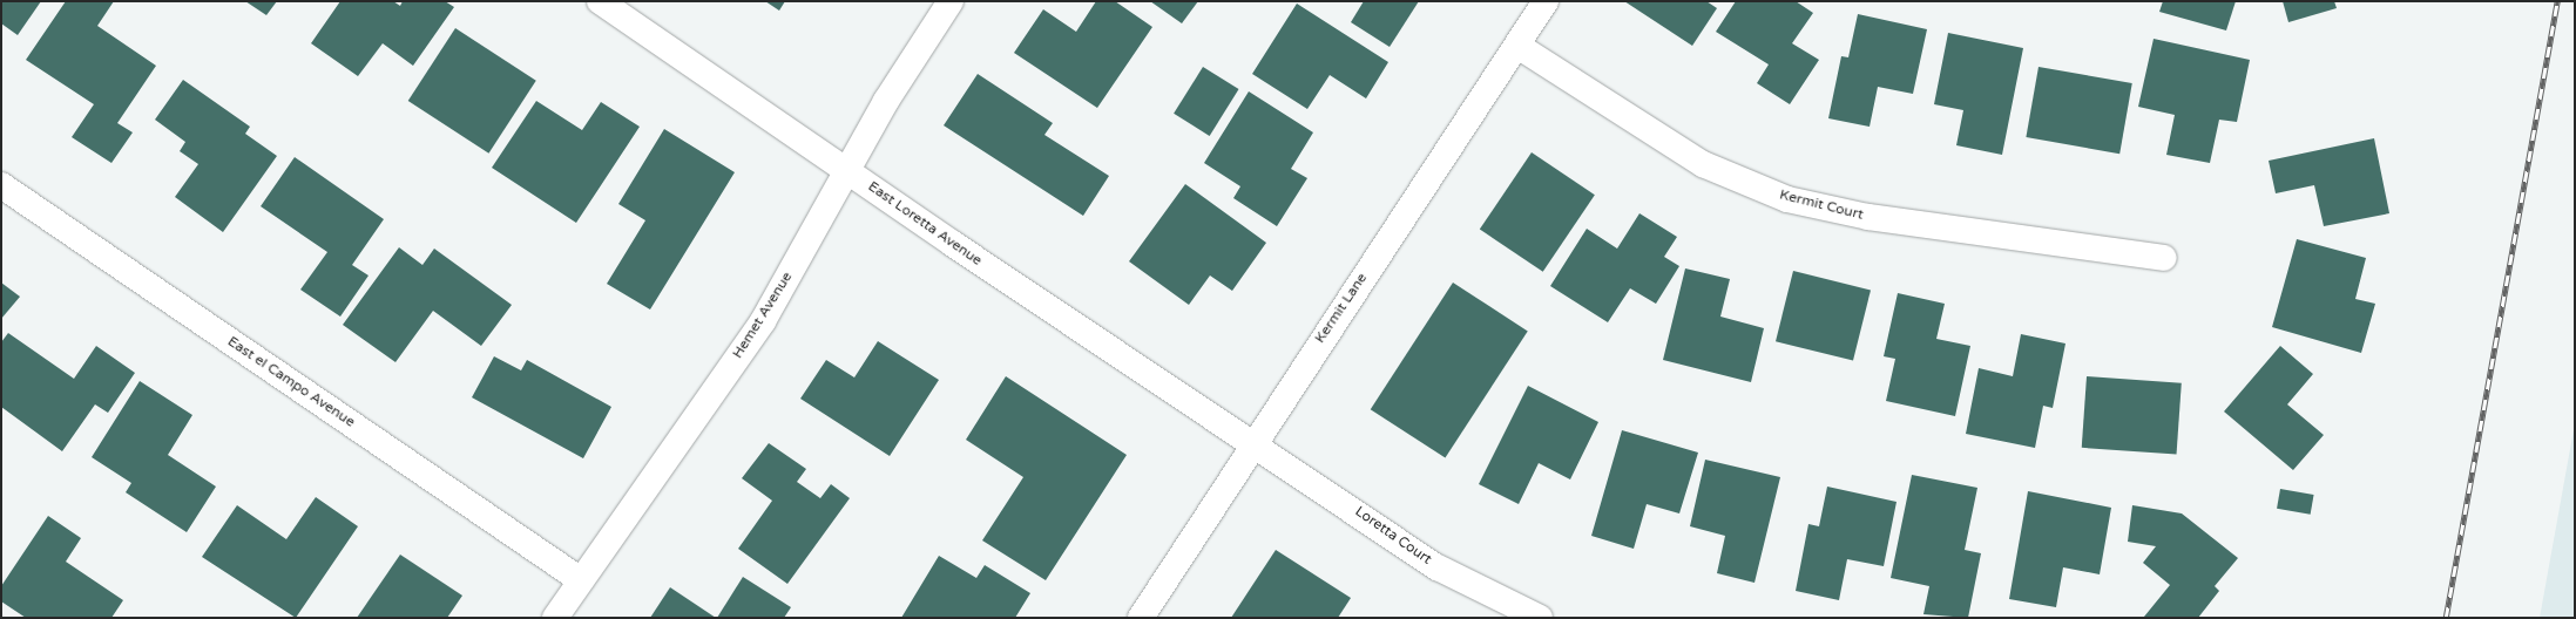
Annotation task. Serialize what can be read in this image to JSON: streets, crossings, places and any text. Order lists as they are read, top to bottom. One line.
{"streets":{"street":["Kermit Court","East Loretta Avenue","Kermit Lane","Hemet Avenue","East el Campo Avenue","Loretta Court"]},"crossings":[["Kermit Court","Kermit Lane"],["East Loretta Avenue","Kermit Lane"],["East Loretta Avenue","Hemet Avenue"],["East Loretta Avenue","Loretta Court"],["Kermit Lane","Loretta Court"],["Hemet Avenue","East el Campo Avenue"]]}
